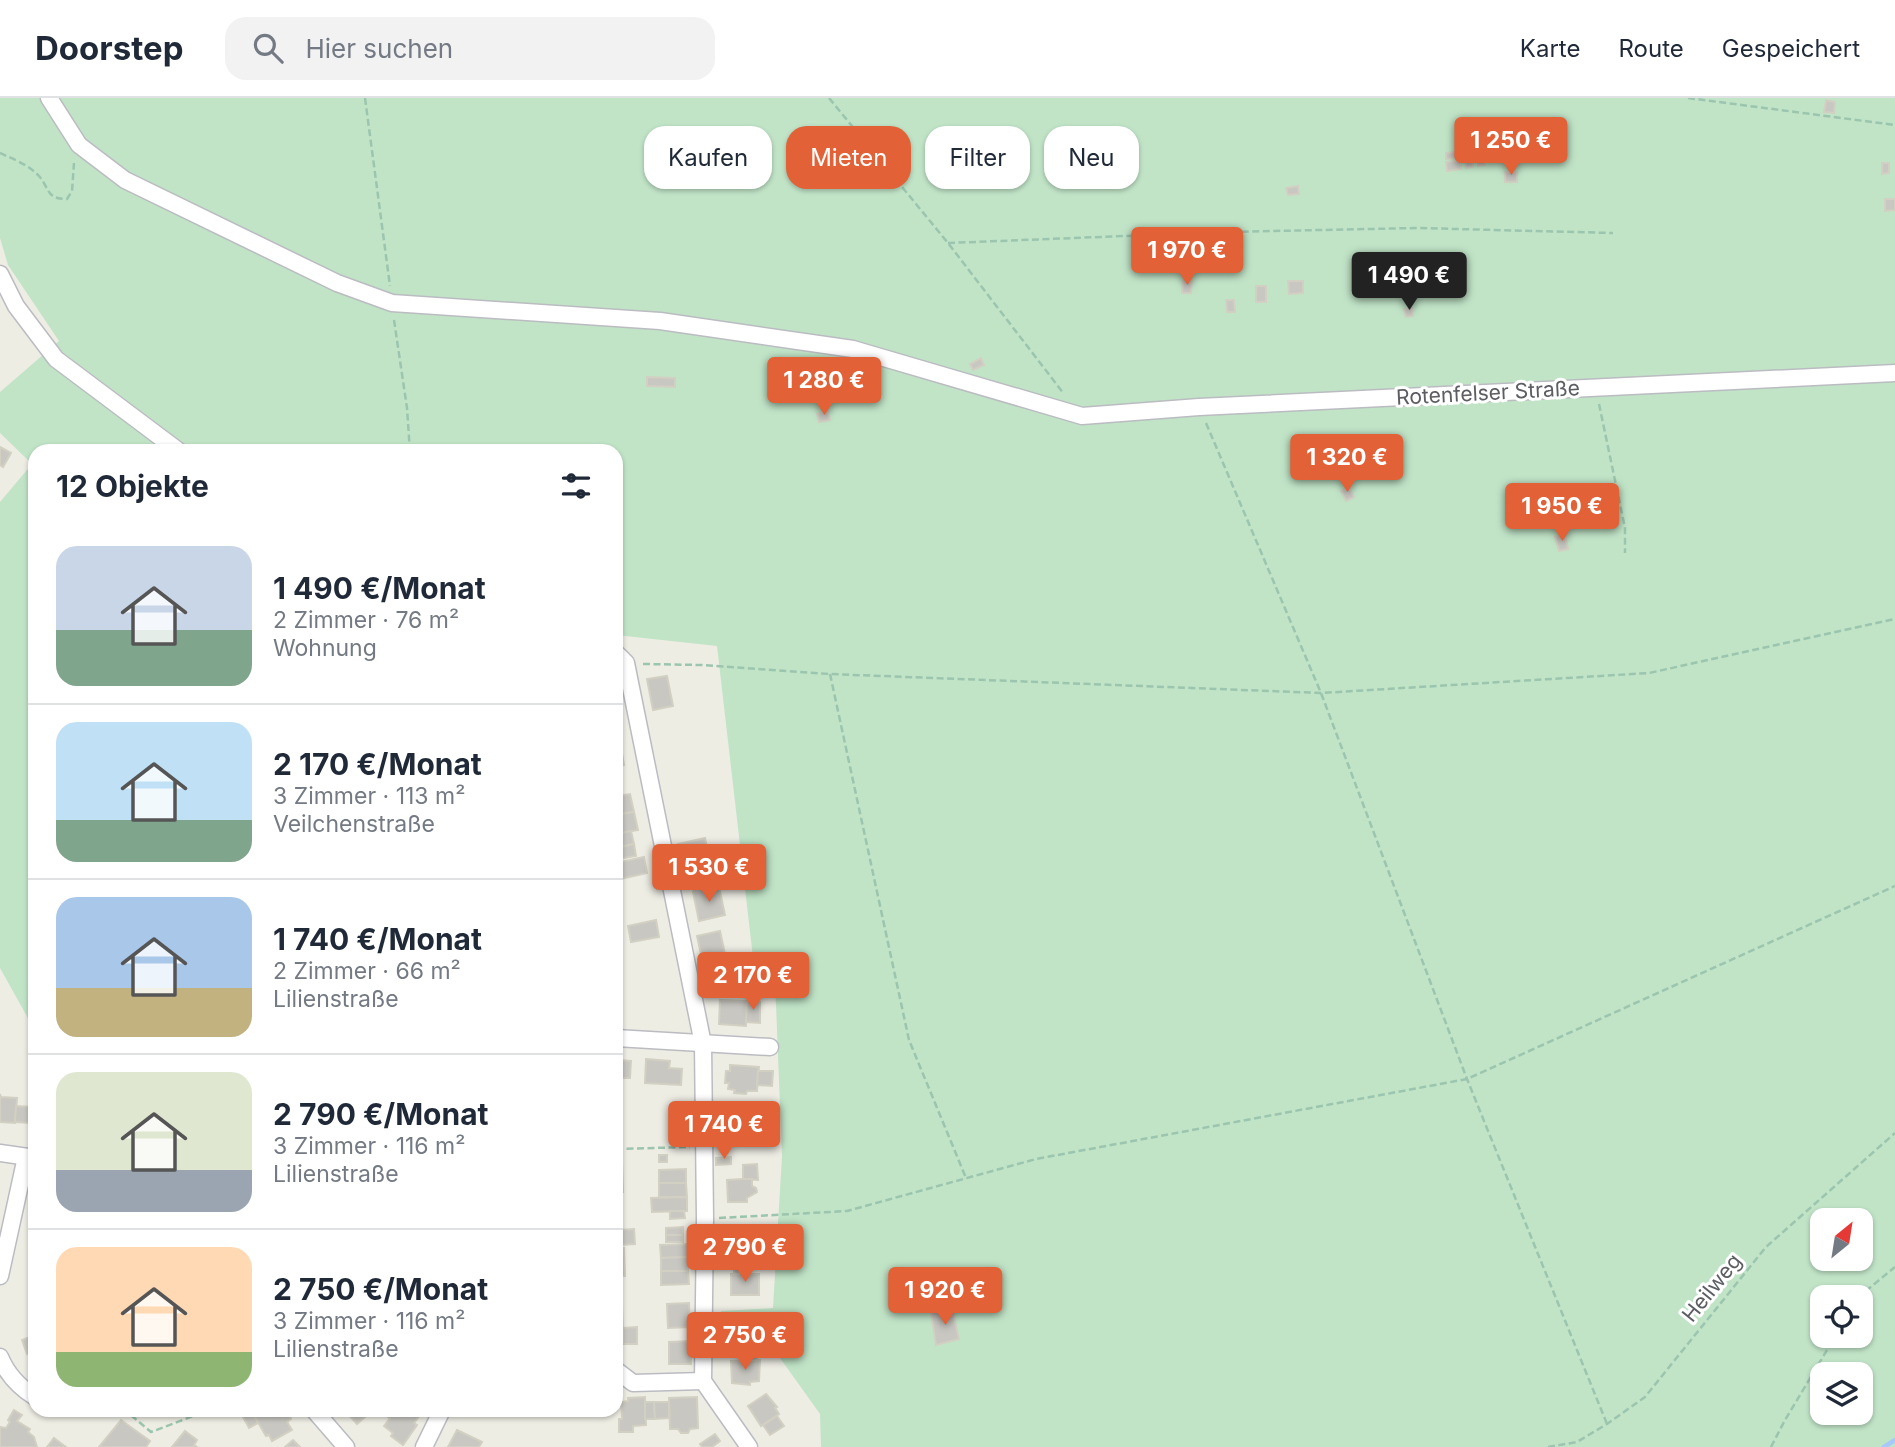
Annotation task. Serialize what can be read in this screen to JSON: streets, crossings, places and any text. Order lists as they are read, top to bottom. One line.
{"streets":{"street":["Rotenfelser Straße"],"path":["Heilweg"]},"north":"top right","page":{"header":"Doorstep","search":"Hier suchen","nav":["Karte","Route","Gespeichert"],"price":["1 250 €","1 970 €","1 490 €","1 280 €","1 320 €","1 950 €","1 530 €","2 170 €","1 740 €","2 790 €","1 920 €","2 750 €"],"chip":["Kaufen","Mieten","Filter","Neu"],"heading":"12 Objekte","list":[{"name":"1 490 €/Monat","note":"2 Zimmer · 76 m² · Wohnung"},{"name":"2 170 €/Monat","note":"3 Zimmer · 113 m² · Veilchenstraße"},{"name":"1 740 €/Monat","note":"2 Zimmer · 66 m² · Lilienstraße"},{"name":"2 790 €/Monat","note":"3 Zimmer · 116 m² · Lilienstraße"},{"name":"2 750 €/Monat","note":"3 Zimmer · 116 m² · Lilienstraße"}]}}
